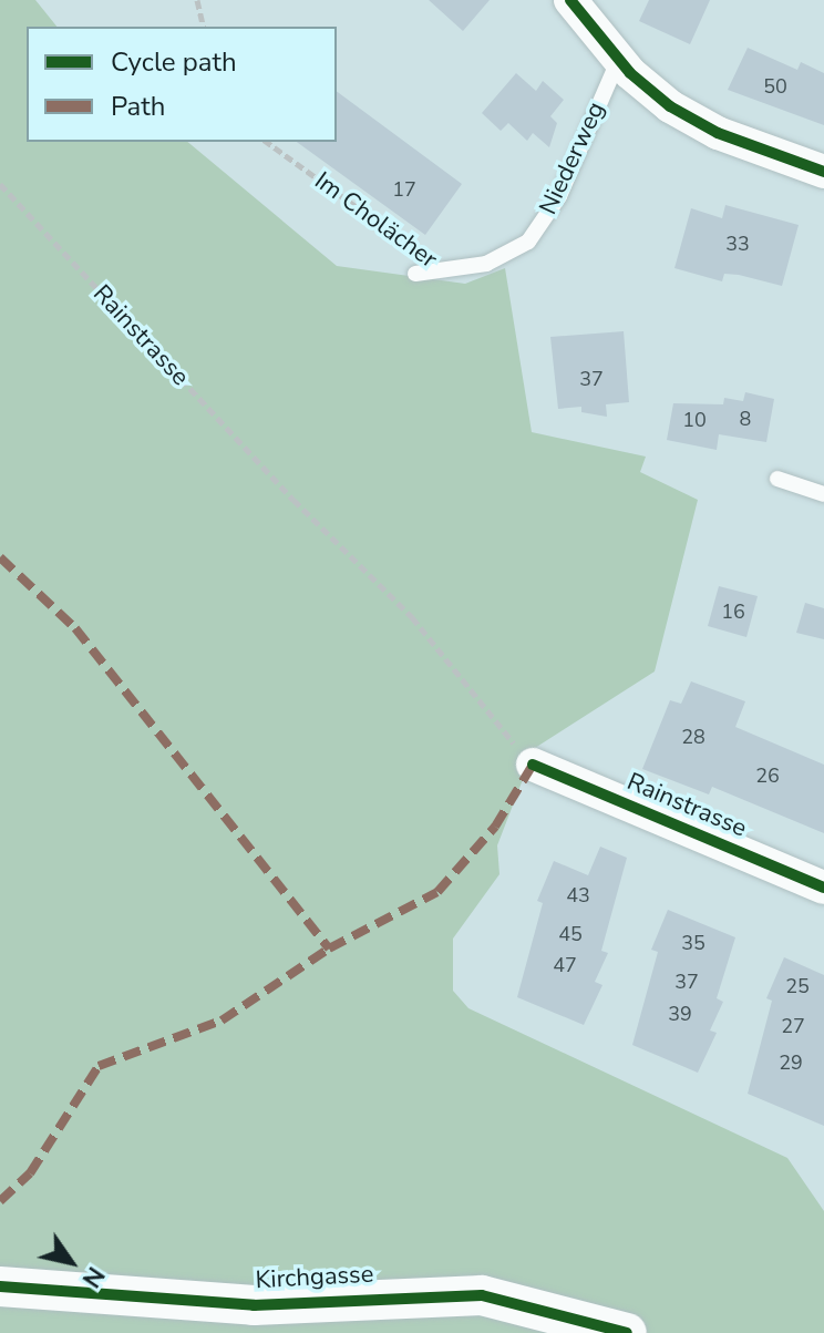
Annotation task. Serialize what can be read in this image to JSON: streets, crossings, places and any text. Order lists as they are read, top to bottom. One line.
{"streets":{"street":["Rainstrasse","Kirchgasse"],"lane":["Niederweg"],"path":["Im Cholächer"]},"crossings":[["Niederweg","Im Cholächer"]],"house_numbers":["50","17","33","37","8","10","16","28","26","43","45","35","47","37","25","39","27","29"],"legend":["Cycle path","Path"],"north":"bottom right"}
